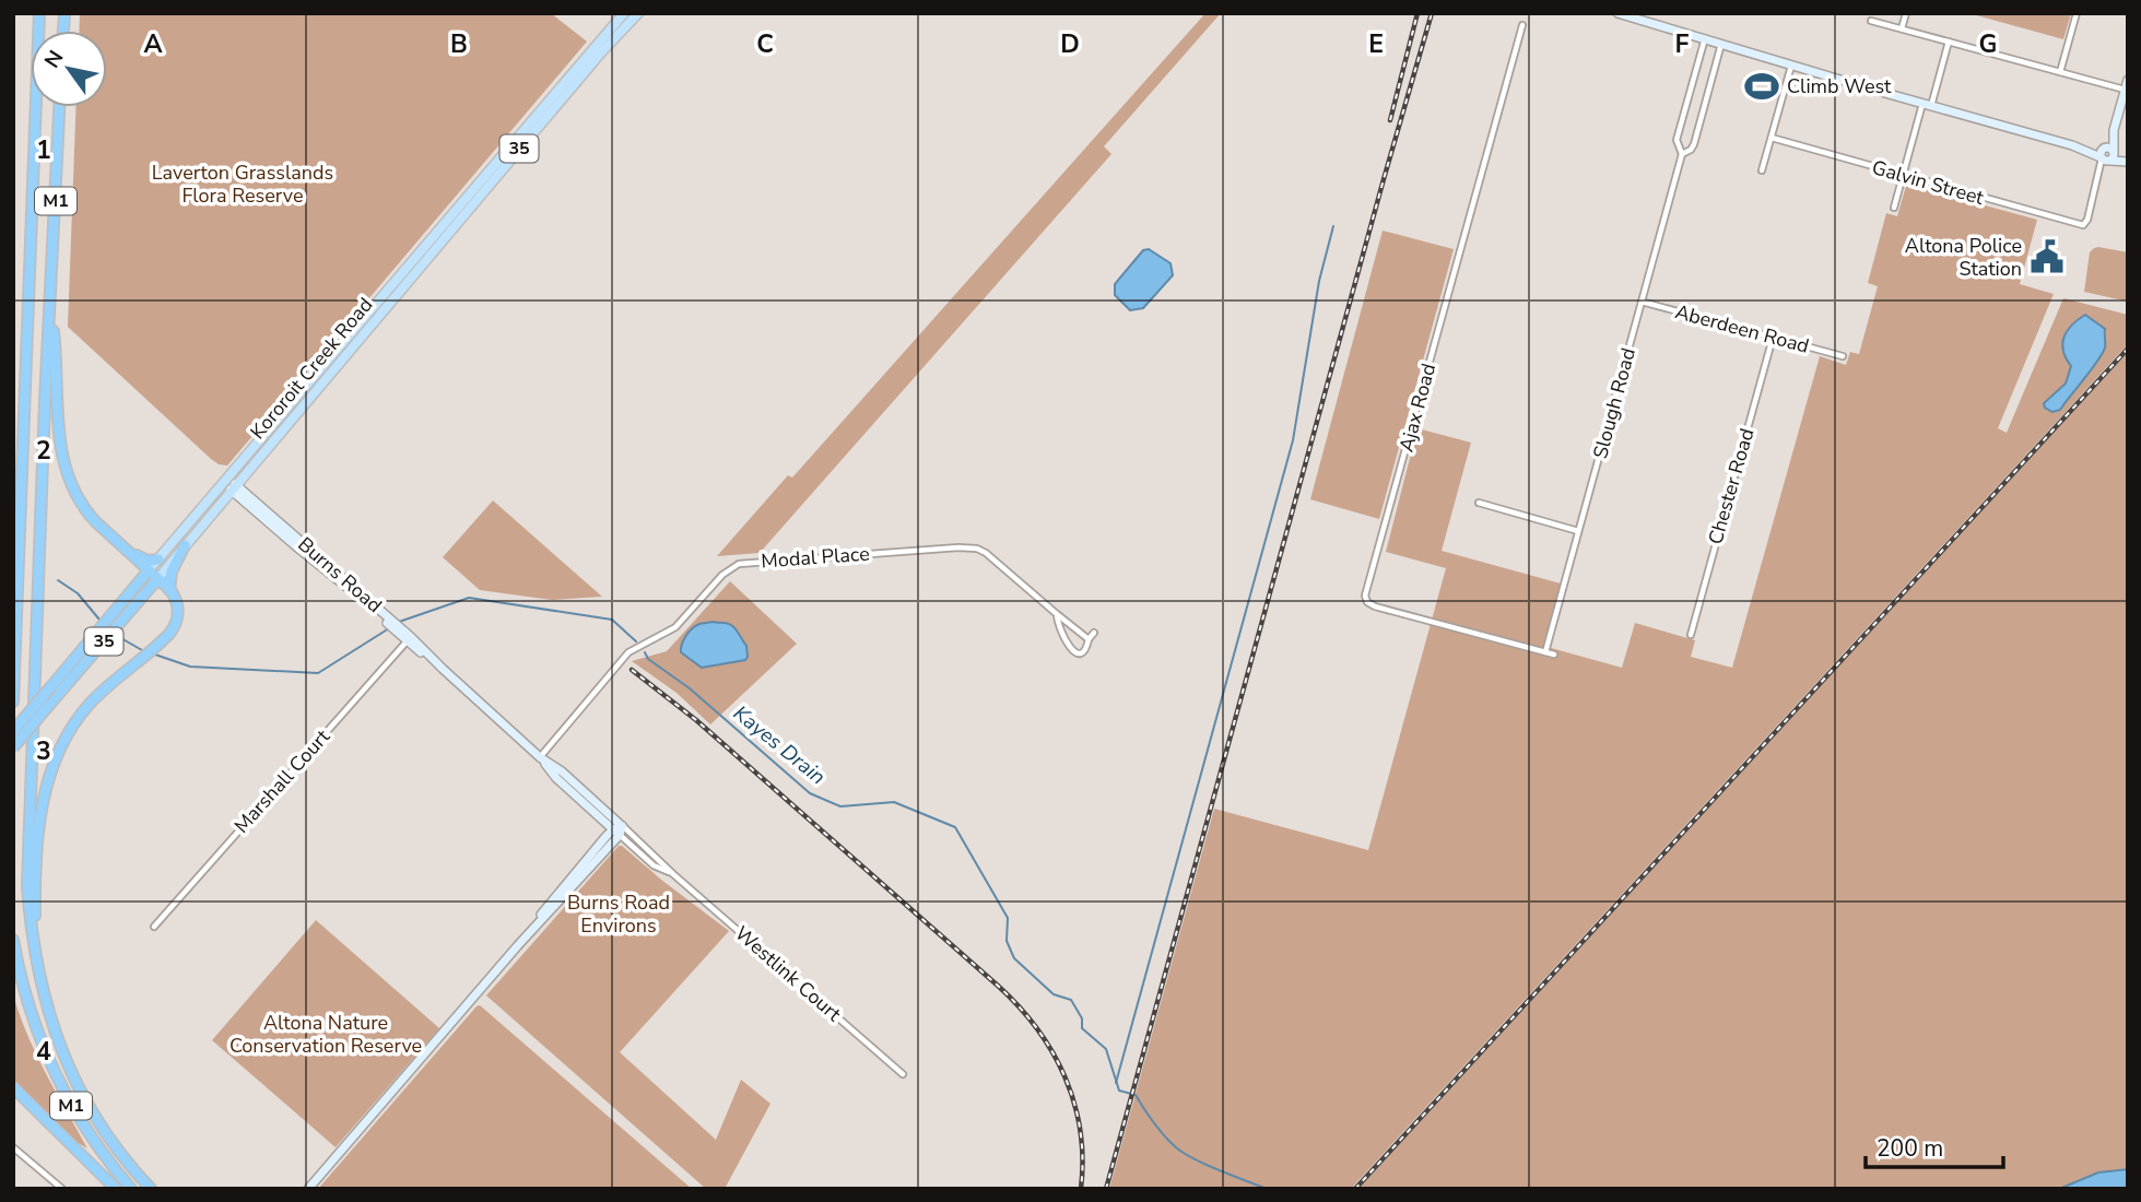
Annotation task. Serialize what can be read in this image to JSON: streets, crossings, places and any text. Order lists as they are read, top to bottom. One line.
{"streets":{"highway":["35","M1","Kororoit Creek Road"],"street":["Galvin Street","Aberdeen Road","Slough Road","Ajax Road","Chester Road","Modal Place","Burns Road","Marshall Court","Westlink Court"]},"crossings":[["Aberdeen Road","Slough Road"],["Aberdeen Road","Chester Road"],["Kororoit Creek Road","Burns Road"],["Slough Road","Ajax Road"],["Modal Place","Burns Road"],["Burns Road","Marshall Court"],["Burns Road","Westlink Court"]],"water":["Kayes Drain"],"parks":["Laverton Grasslands Flora Reserve","Burns Road Environs","Altona Nature Conservation Reserve"],"places":{"sports":["Climb West"],"public building":["Altona Police Station"]},"scale_bar":"200 m","north":"top left","grid":{"columns":["A","B","C","D","E","F","G"],"rows":["1","2","3","4"]}}
